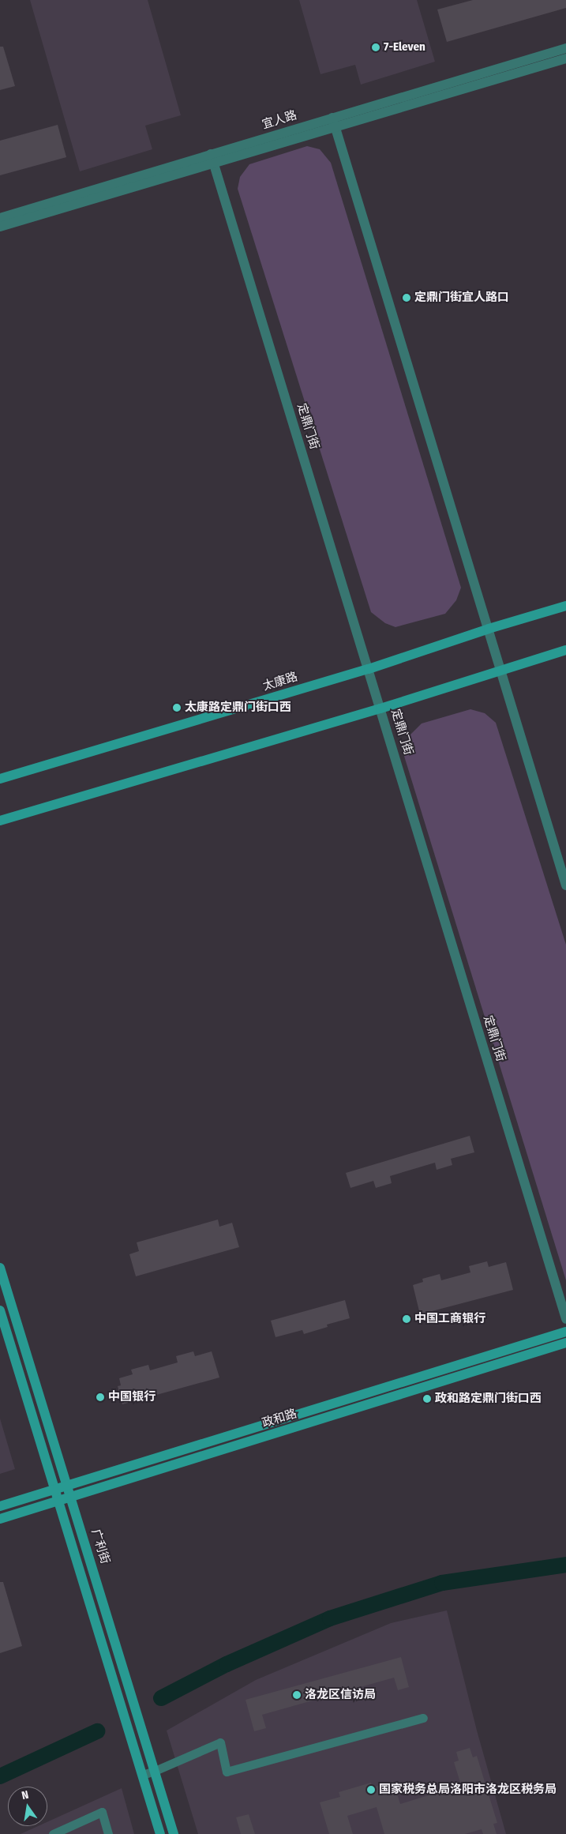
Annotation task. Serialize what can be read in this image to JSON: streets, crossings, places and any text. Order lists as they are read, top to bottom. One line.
{"streets":{"street":["宜人路","定鼎门街","太康路","政和路","广利街"]},"crossings":[["宜人路","定鼎门街"],["定鼎门街","太康路"],["政和路","广利街"]],"places":["7-Eleven","定鼎门街宜人路口","太康路定鼎门街口西","中国工商银行","中国银行","政和路定鼎门街口西","洛龙区信访局","国家税务总局洛阳市洛龙区税务局"],"north":"top"}
